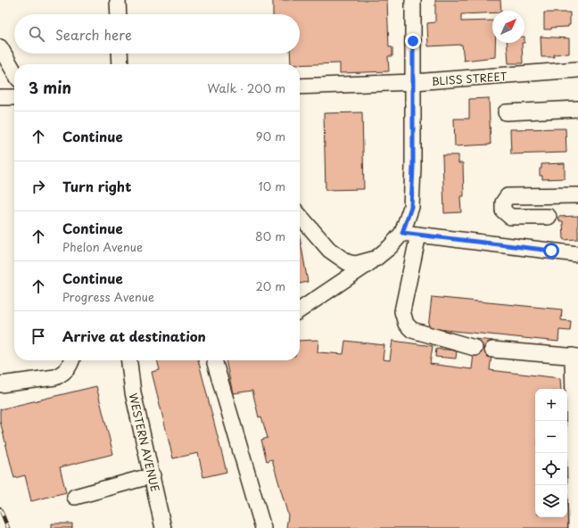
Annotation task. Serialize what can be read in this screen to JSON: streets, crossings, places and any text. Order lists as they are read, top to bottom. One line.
{"streets":{"street":["BLISS STREET","WESTERN AVENUE"]},"north":"top right","page":{"search":"Search here","heading":["3 min","Walk · 200 m"],"list":[["Continue","90 m"],["Turn right","10 m"],["Continue","Phelon Avenue","80 m"],["Continue","Progress Avenue","20 m"],"Arrive at destination"],"map_buttons":["+","−"]}}
